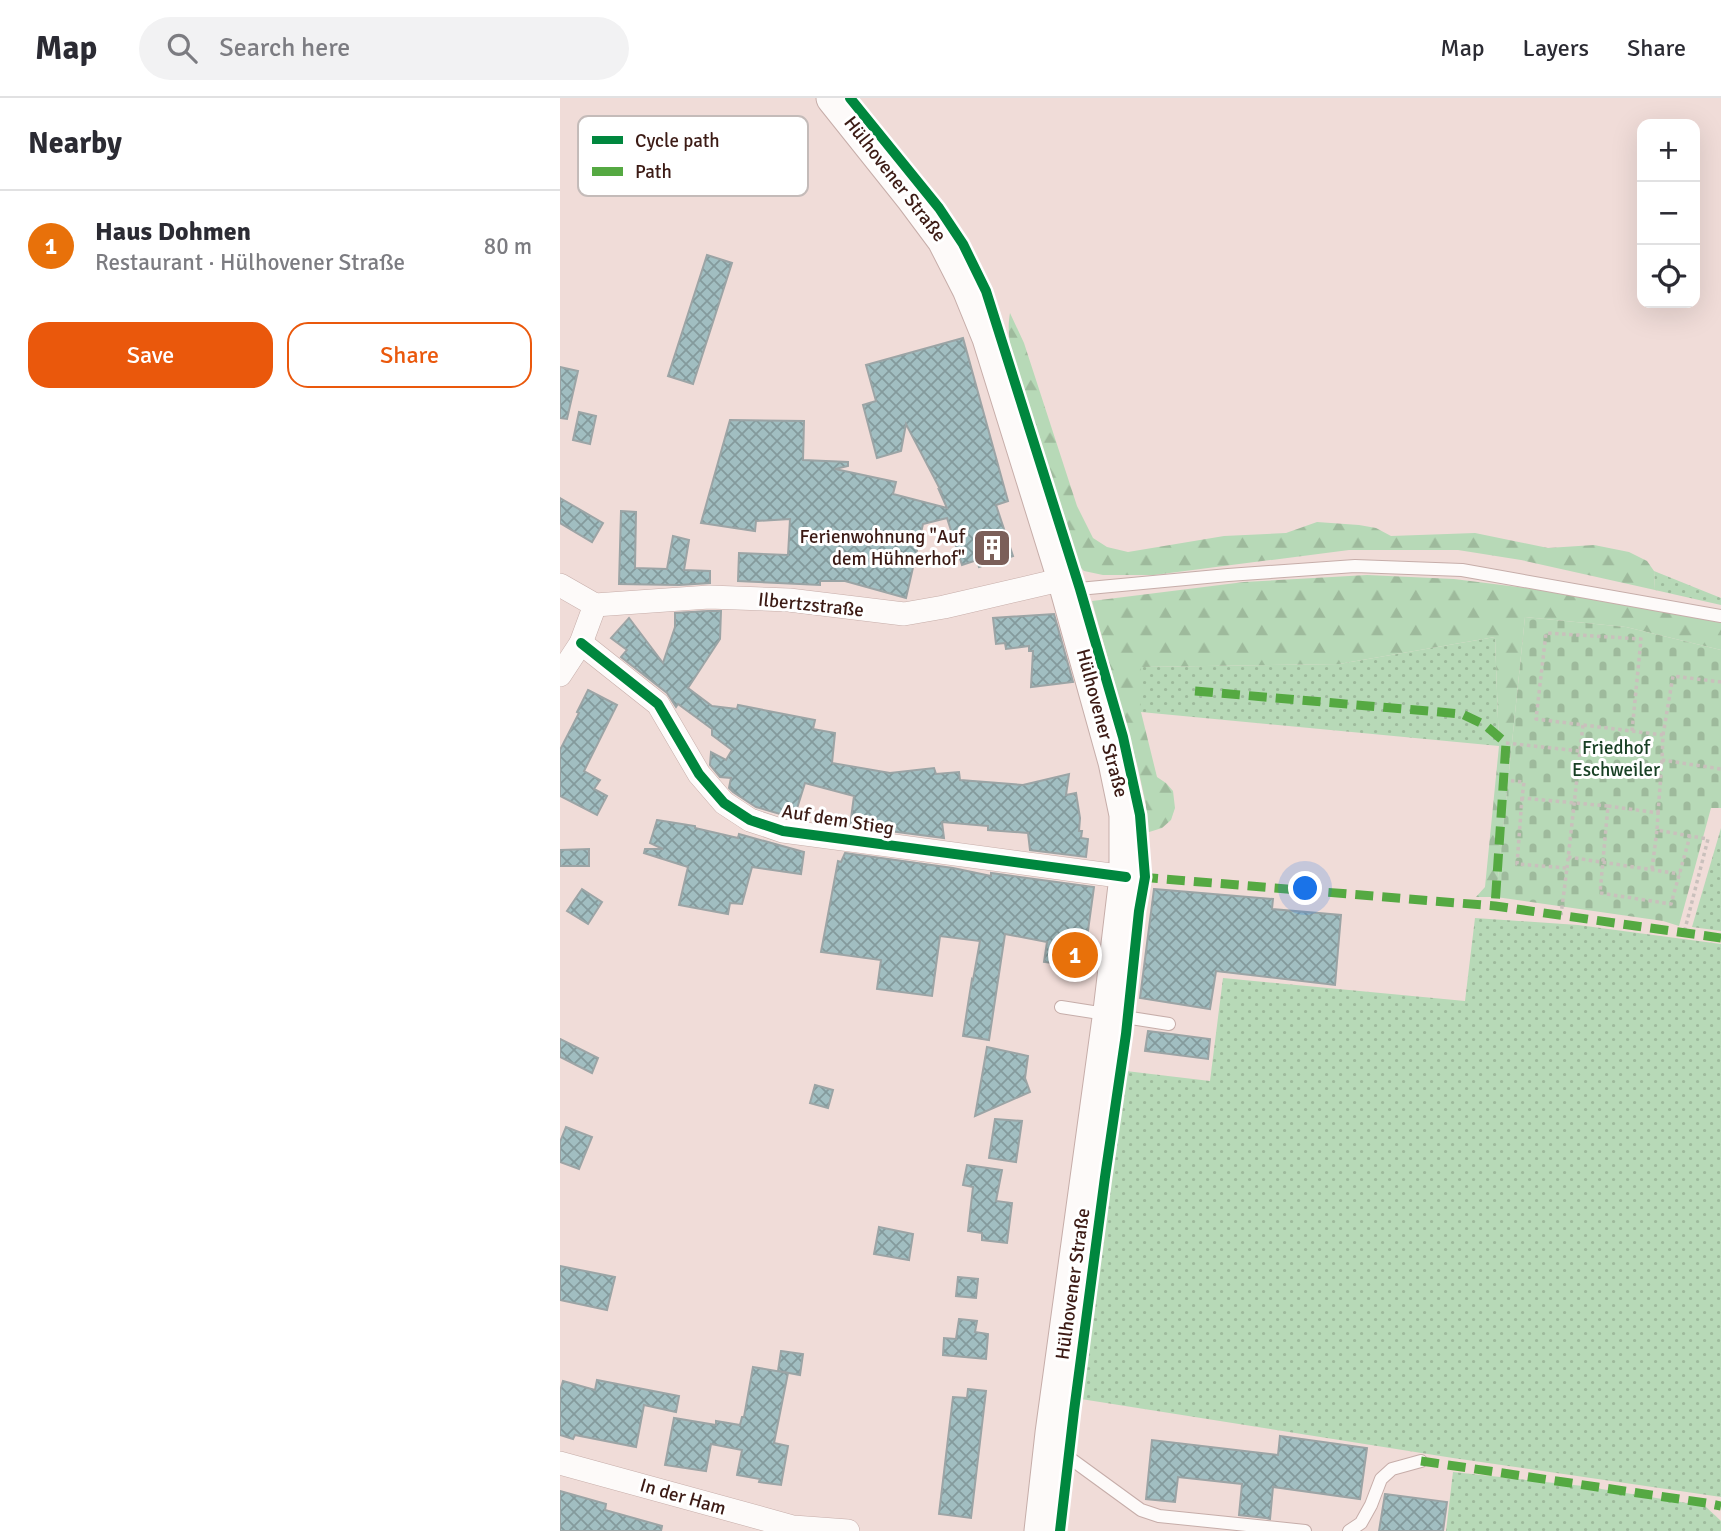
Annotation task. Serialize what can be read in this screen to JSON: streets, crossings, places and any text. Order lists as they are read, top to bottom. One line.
{"streets":{"main road":["Hülhovener Straße"],"street":["Ilbertzstraße","Auf dem Stieg","In der Ham"]},"crossings":[["Hülhovener Straße","Ilbertzstraße"],["Hülhovener Straße","Auf dem Stieg"]],"parks":["Friedhof Eschweiler"],"places":{"building":["Ferienwohnung \"Auf dem Hühnerhof\""]},"legend":["Cycle path","Path"],"page":{"header":"Map","search":"Search here","nav":["Map","Layers","Share"],"heading":"Nearby","map_buttons":["+","−"],"list":[{"mark":"1","name":"Haus Dohmen","note":"Restaurant · Hülhovener Straße","value":"80 m"}],"buttons":["Save","Share"],"pins":"1"}}
